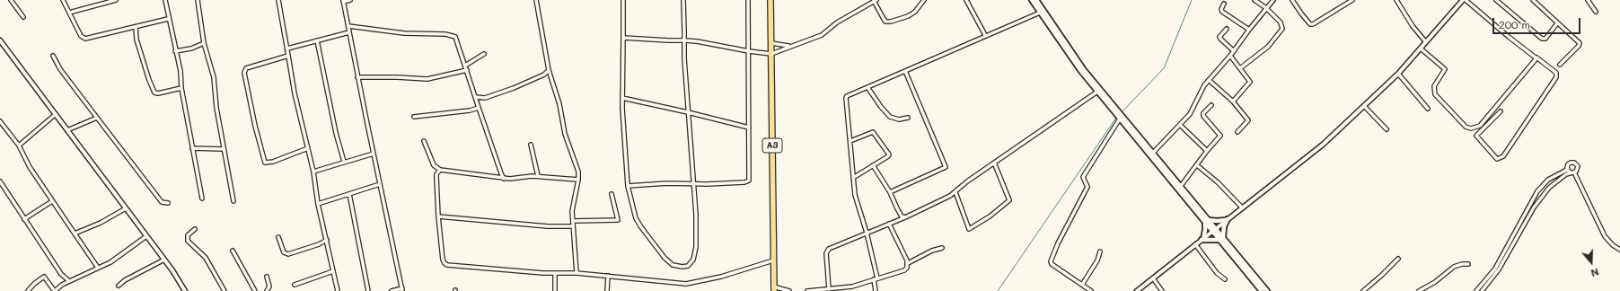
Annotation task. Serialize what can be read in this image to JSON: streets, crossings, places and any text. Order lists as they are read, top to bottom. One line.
{"streets":{"highway":["A3"]},"scale_bar":"200 m","north":"bottom"}
